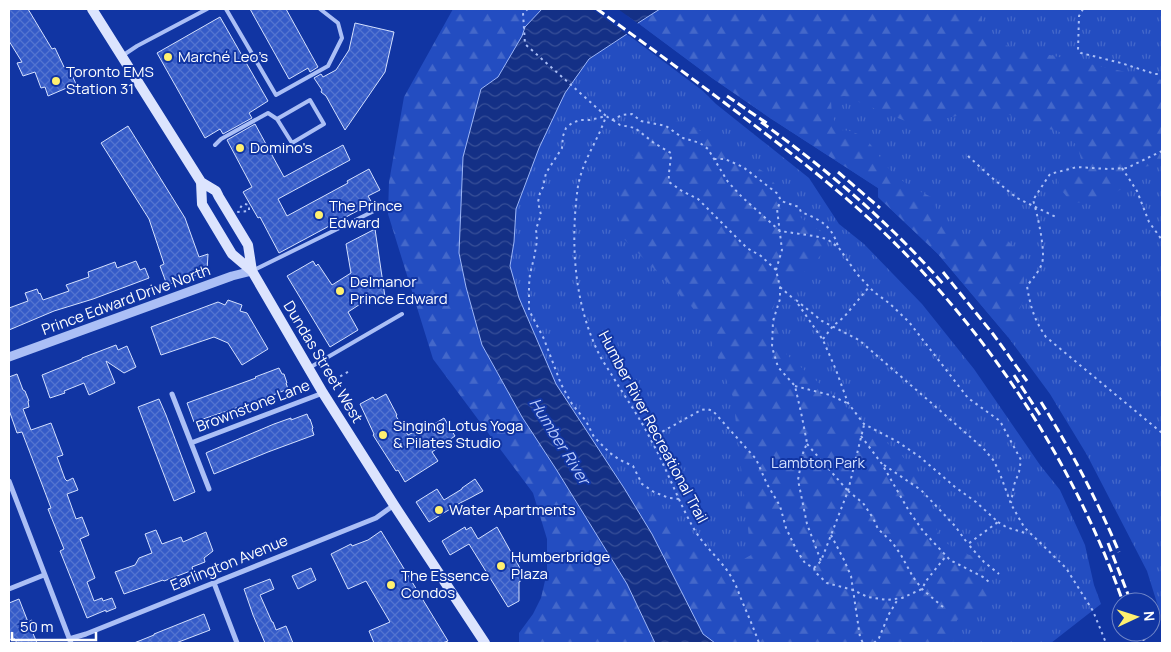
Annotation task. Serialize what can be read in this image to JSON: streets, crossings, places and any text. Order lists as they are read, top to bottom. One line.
{"streets":{"main road":["Dundas Street West"],"street":["Prince Edward Drive North","Brownstone Lane","Earlington Avenue"],"path":["Humber River Recreational Trail"]},"crossings":[["Prince Edward Drive North","Dundas Street West"],["Dundas Street West","Brownstone Lane"],["Dundas Street West","Earlington Avenue"]],"water":["Humber River"],"parks":["Lambton Park"],"places":["Marché Leo’s","Toronto EMS Station 31","Domino's","The Prince Edward","Delmanor Prince Edward","Singing Lotus Yoga & Pilates Studio","Water Apartments","Humberbridge Plaza","The Essence Condos"],"scale_bar":"50 m","north":"right"}
